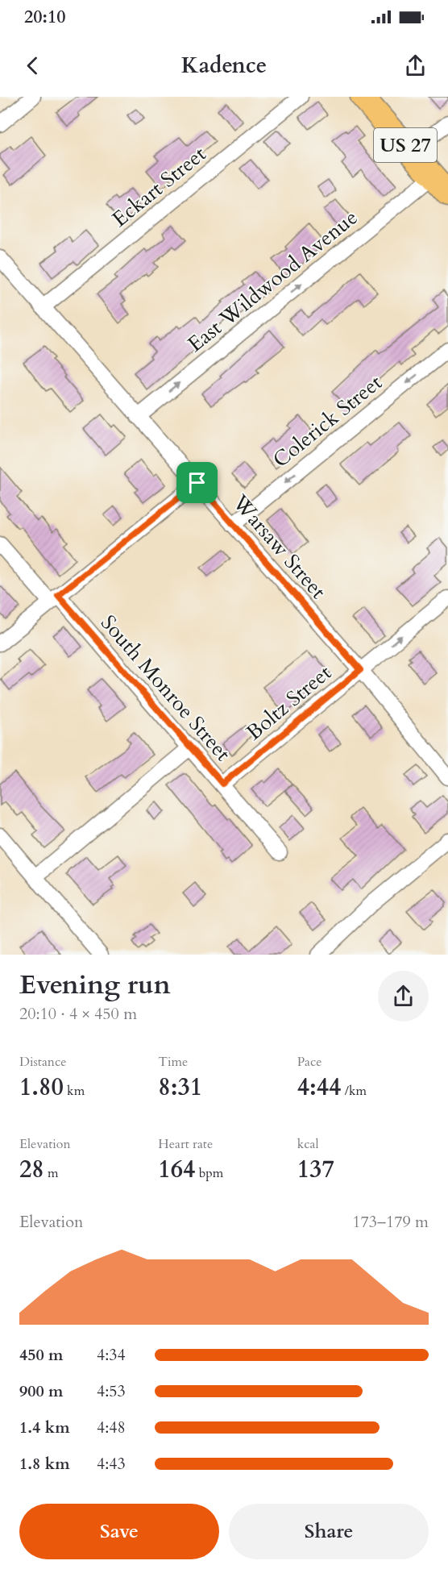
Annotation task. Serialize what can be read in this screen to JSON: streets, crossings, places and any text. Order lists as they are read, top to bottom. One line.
{"streets":{"highway":["US 27"],"street":["Eckart Street","East Wildwood Avenue","Colerick Street","Warsaw Street","South Monroe Street","Boltz Street"]},"crossings":[["US 27","East Wildwood Avenue"],["Eckart Street","Warsaw Street"],["East Wildwood Avenue","Warsaw Street"],["Colerick Street","Warsaw Street"],["Warsaw Street","Boltz Street"],["South Monroe Street","Boltz Street"]],"one_way":["East Wildwood Avenue","Colerick Street","Boltz Street"],"page":{"status":"20:10","header":"Kadence","heading":["Evening run","20:10 · 4 × 450 m"],"stats":[["Distance","1.80 km"],["Time","8:31"],["Pace","4:44 /km"],["Elevation","28 m"],["Heart rate","164 bpm"],["kcal","137"]],"chart":["Elevation","173–179 m"],"list":[{"name":"450 m","note":"4:34"},{"name":"900 m","note":"4:53"},{"name":"1.4 km","note":"4:48"},{"name":"1.8 km","note":"4:43"}],"buttons":["Save","Share"]}}
